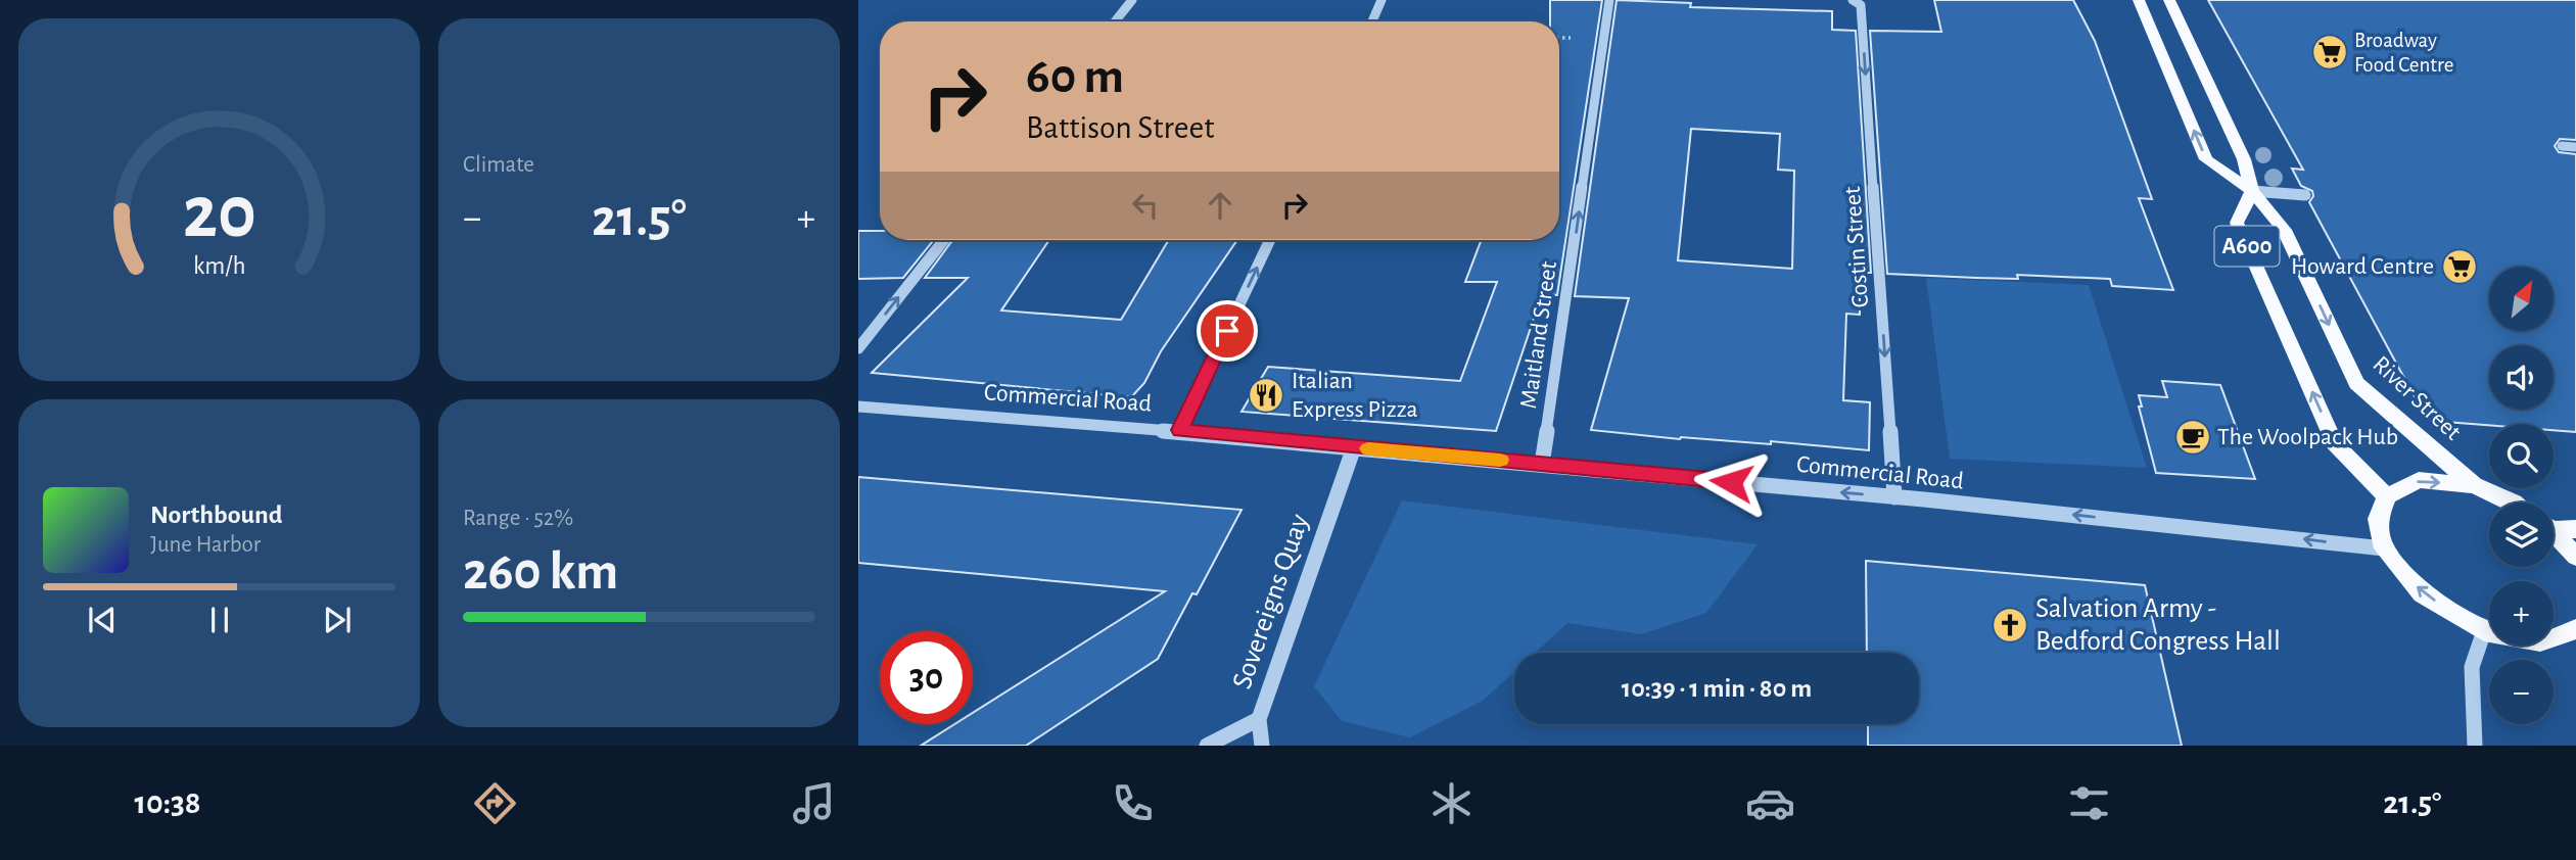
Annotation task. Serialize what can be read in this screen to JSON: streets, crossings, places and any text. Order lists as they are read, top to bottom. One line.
{"streets":{"main road":["A600","River Street"],"street":["Costin Street","Maitland Street","Commercial Road","Sovereigns Quay"]},"crossings":[["A600","River Street"],["Costin Street","Commercial Road"],["Maitland Street","Commercial Road"],["Commercial Road","Sovereigns Quay"]],"one_way":["Costin Street","Maitland Street","Commercial Road"],"places":{"supermarket":["Broadway Food Centre","Howard Centre"],"restaurant":["Italian Express Pizza"],"cafe":["The Woolpack Hub"],"church":["Salvation Army - Bedford Congress Hall"]},"north":"top right","page":{"tile":["Climate",["Range · 52%","260 km"]],"turn":["60 m","Battison Street"],"heat":["−","21.5°","+"],"map_buttons":["+","−"],"song":["Northbound","June Harbor"],"limit":"30","trip":"10:39 · 1 min · 80 m","tabs":["10:38","21.5°"],"gauge":["20","km/h"]}}
